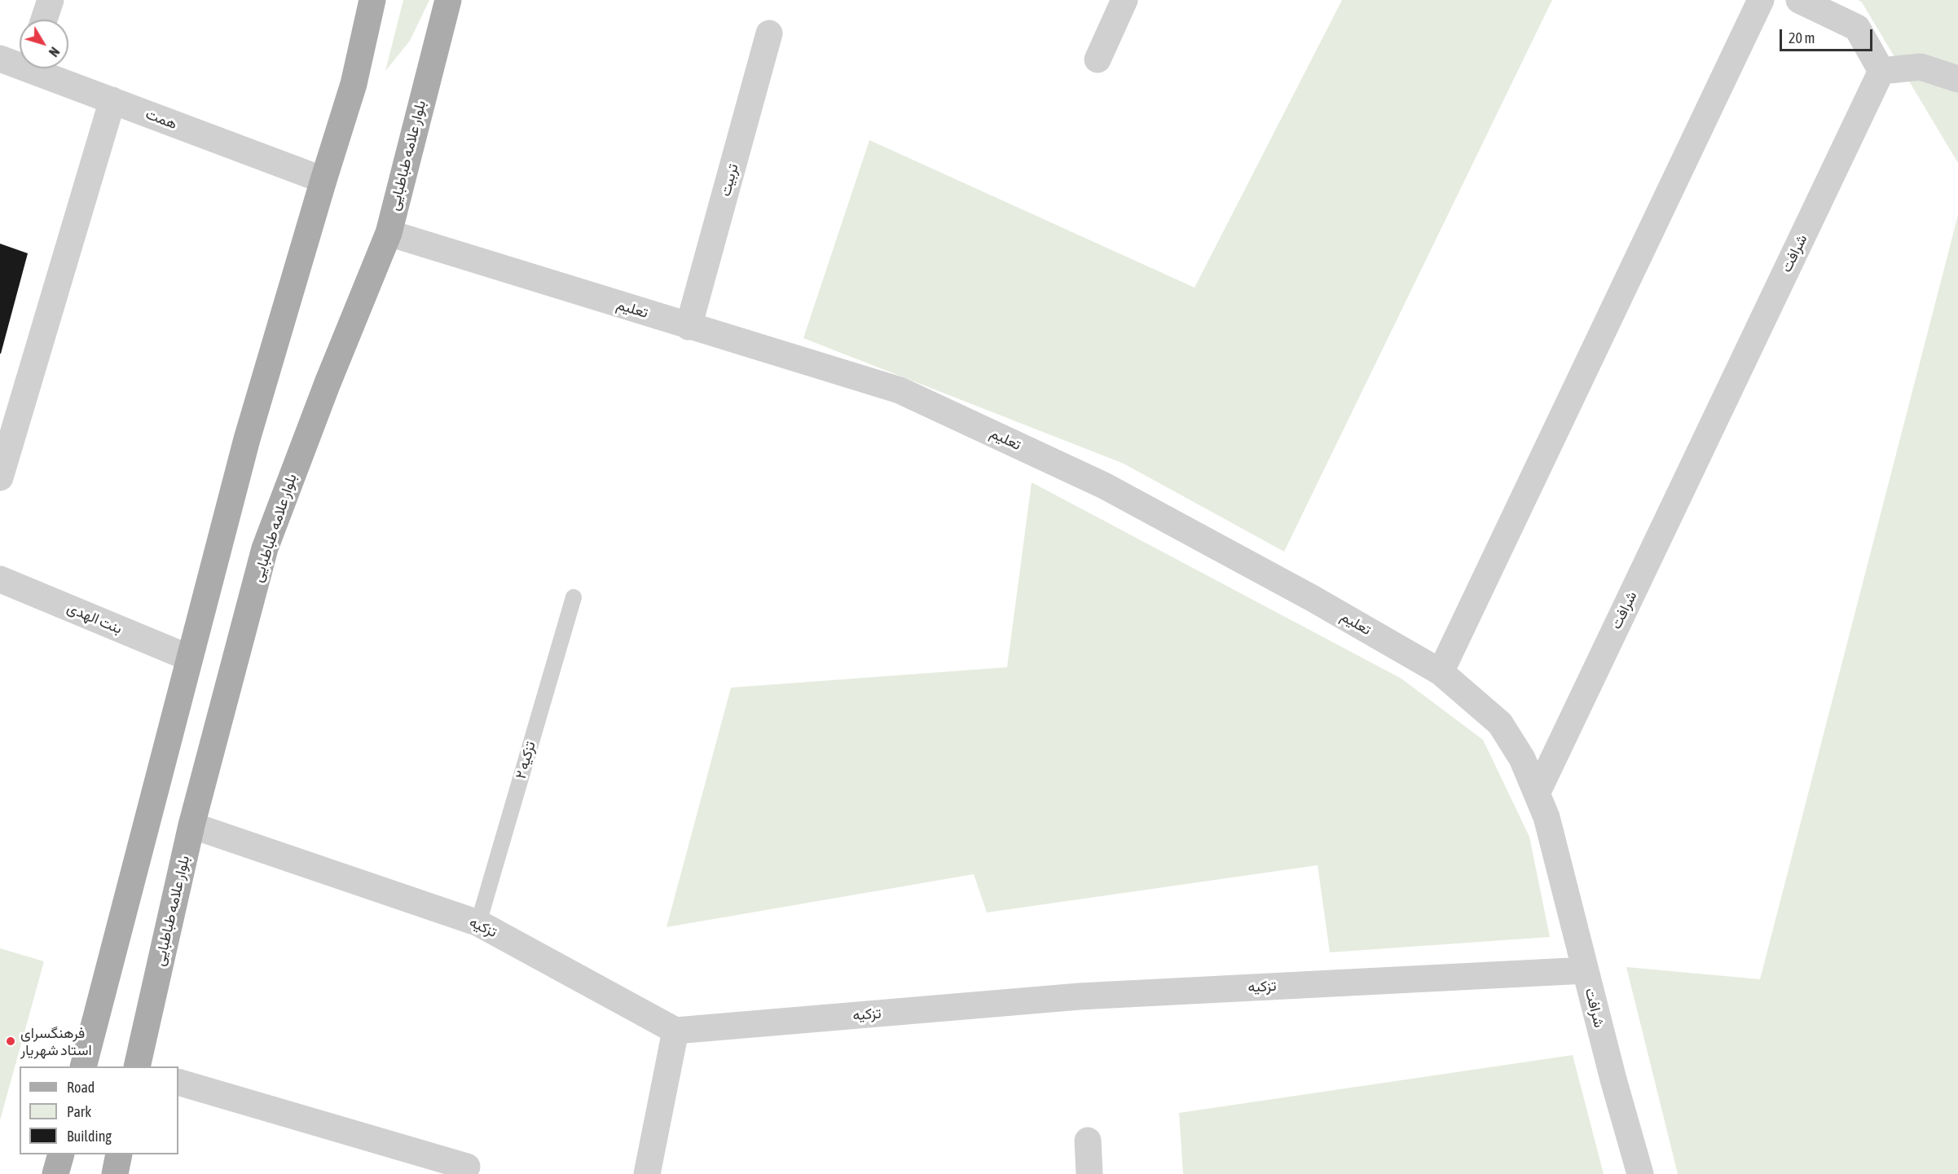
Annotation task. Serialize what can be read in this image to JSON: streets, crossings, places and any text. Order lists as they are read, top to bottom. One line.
{"streets":{"main road":["بلوار علامه طباطبایی"],"street":["همت","تربیت","شرافت","تعلیم","بنت الهدی","تزکیه"],"lane":["تزکیه ۲"]},"crossings":[["بلوار علامه طباطبایی","تعلیم"],["بلوار علامه طباطبایی","تزکیه"],["تربیت","تعلیم"],["شرافت","تعلیم"],["شرافت","تزکیه"],["تزکیه ۲","تزکیه"]],"places":["فرهنگسرای استاد شهریار"],"legend":["Road","Park","Building"],"scale_bar":"20 m","north":"bottom right"}
